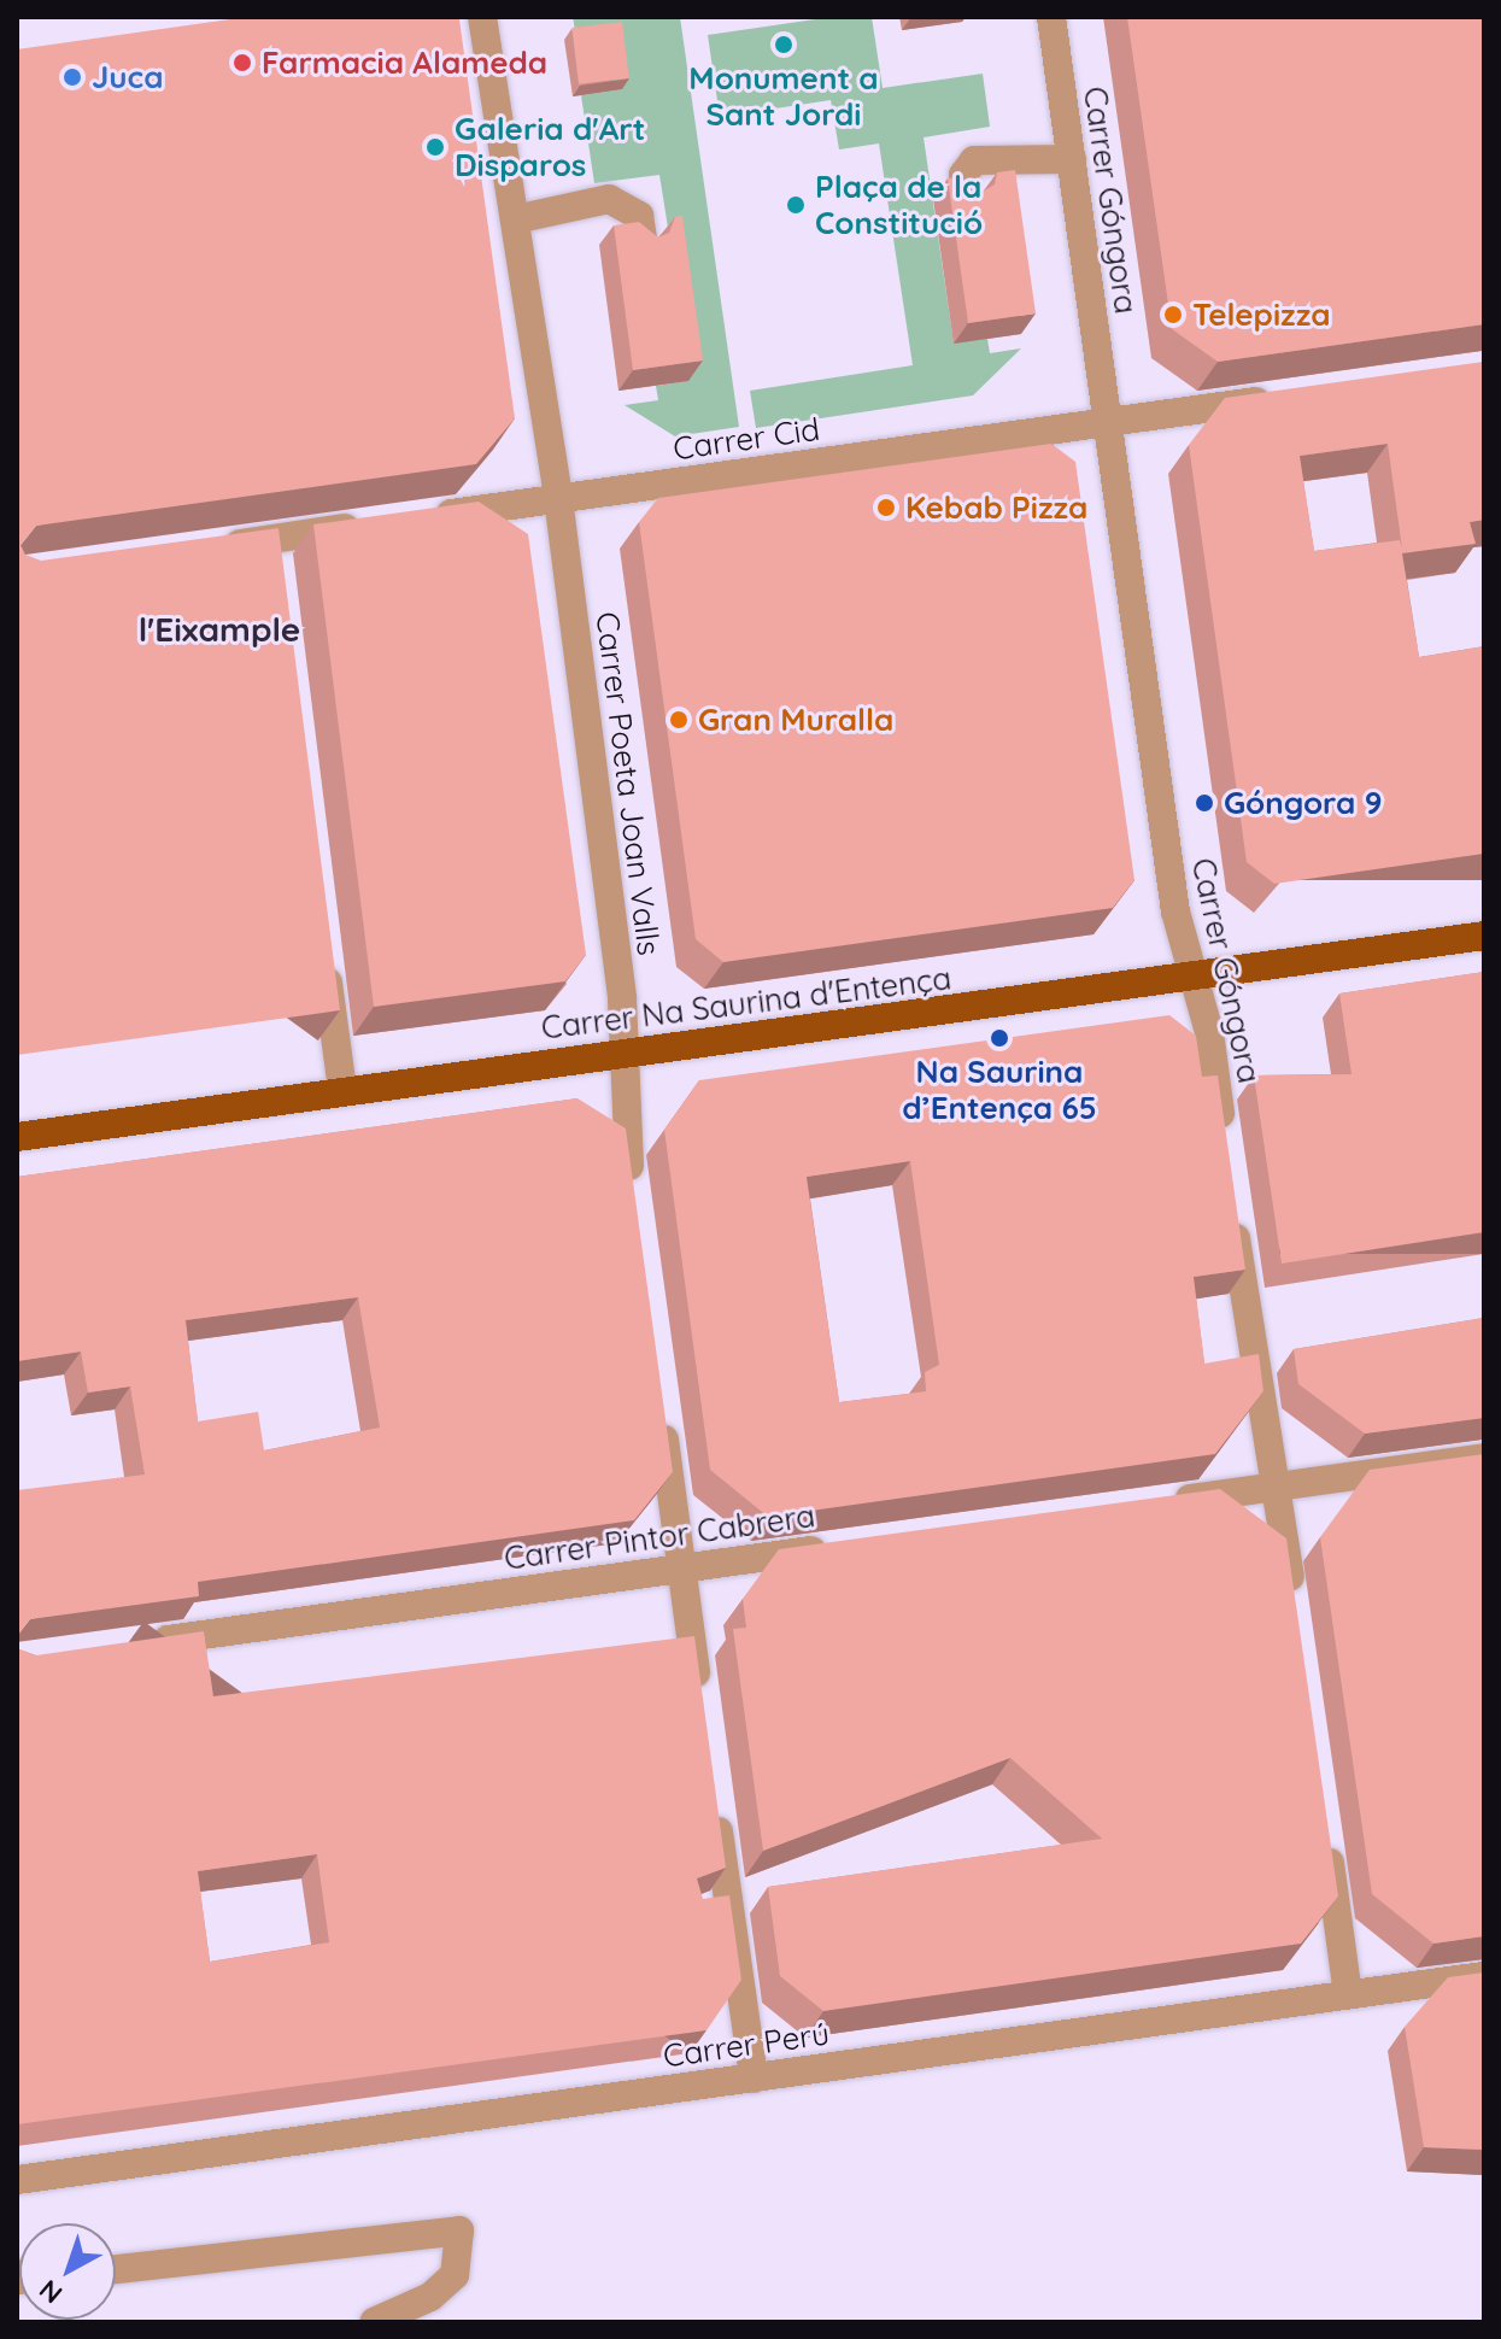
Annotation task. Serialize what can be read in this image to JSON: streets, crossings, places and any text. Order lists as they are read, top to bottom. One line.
{"streets":{"main road":["Carrer Na Saurina d'Entença"],"street":["Carrer Góngora","Carrer Cid","Carrer Poeta Joan Valls","Carrer Pintor Cabrera","Carrer Perú"]},"crossings":[["Carrer Góngora","Carrer Cid"],["Carrer Góngora","Carrer Na Saurina d'Entença"],["Carrer Cid","Carrer Poeta Joan Valls"],["Carrer Poeta Joan Valls","Carrer Na Saurina d'Entença"]],"districts":["l'Eixample"],"places":["Monument a Sant Jordi","Farmacia Alameda","Juca","Galeria d'Art Disparos","Plaça de la Constitució","Telepizza","Kebab Pizza","Gran Muralla","Góngora 9","Na Saurina d’Entença 65"],"north":"bottom left"}
